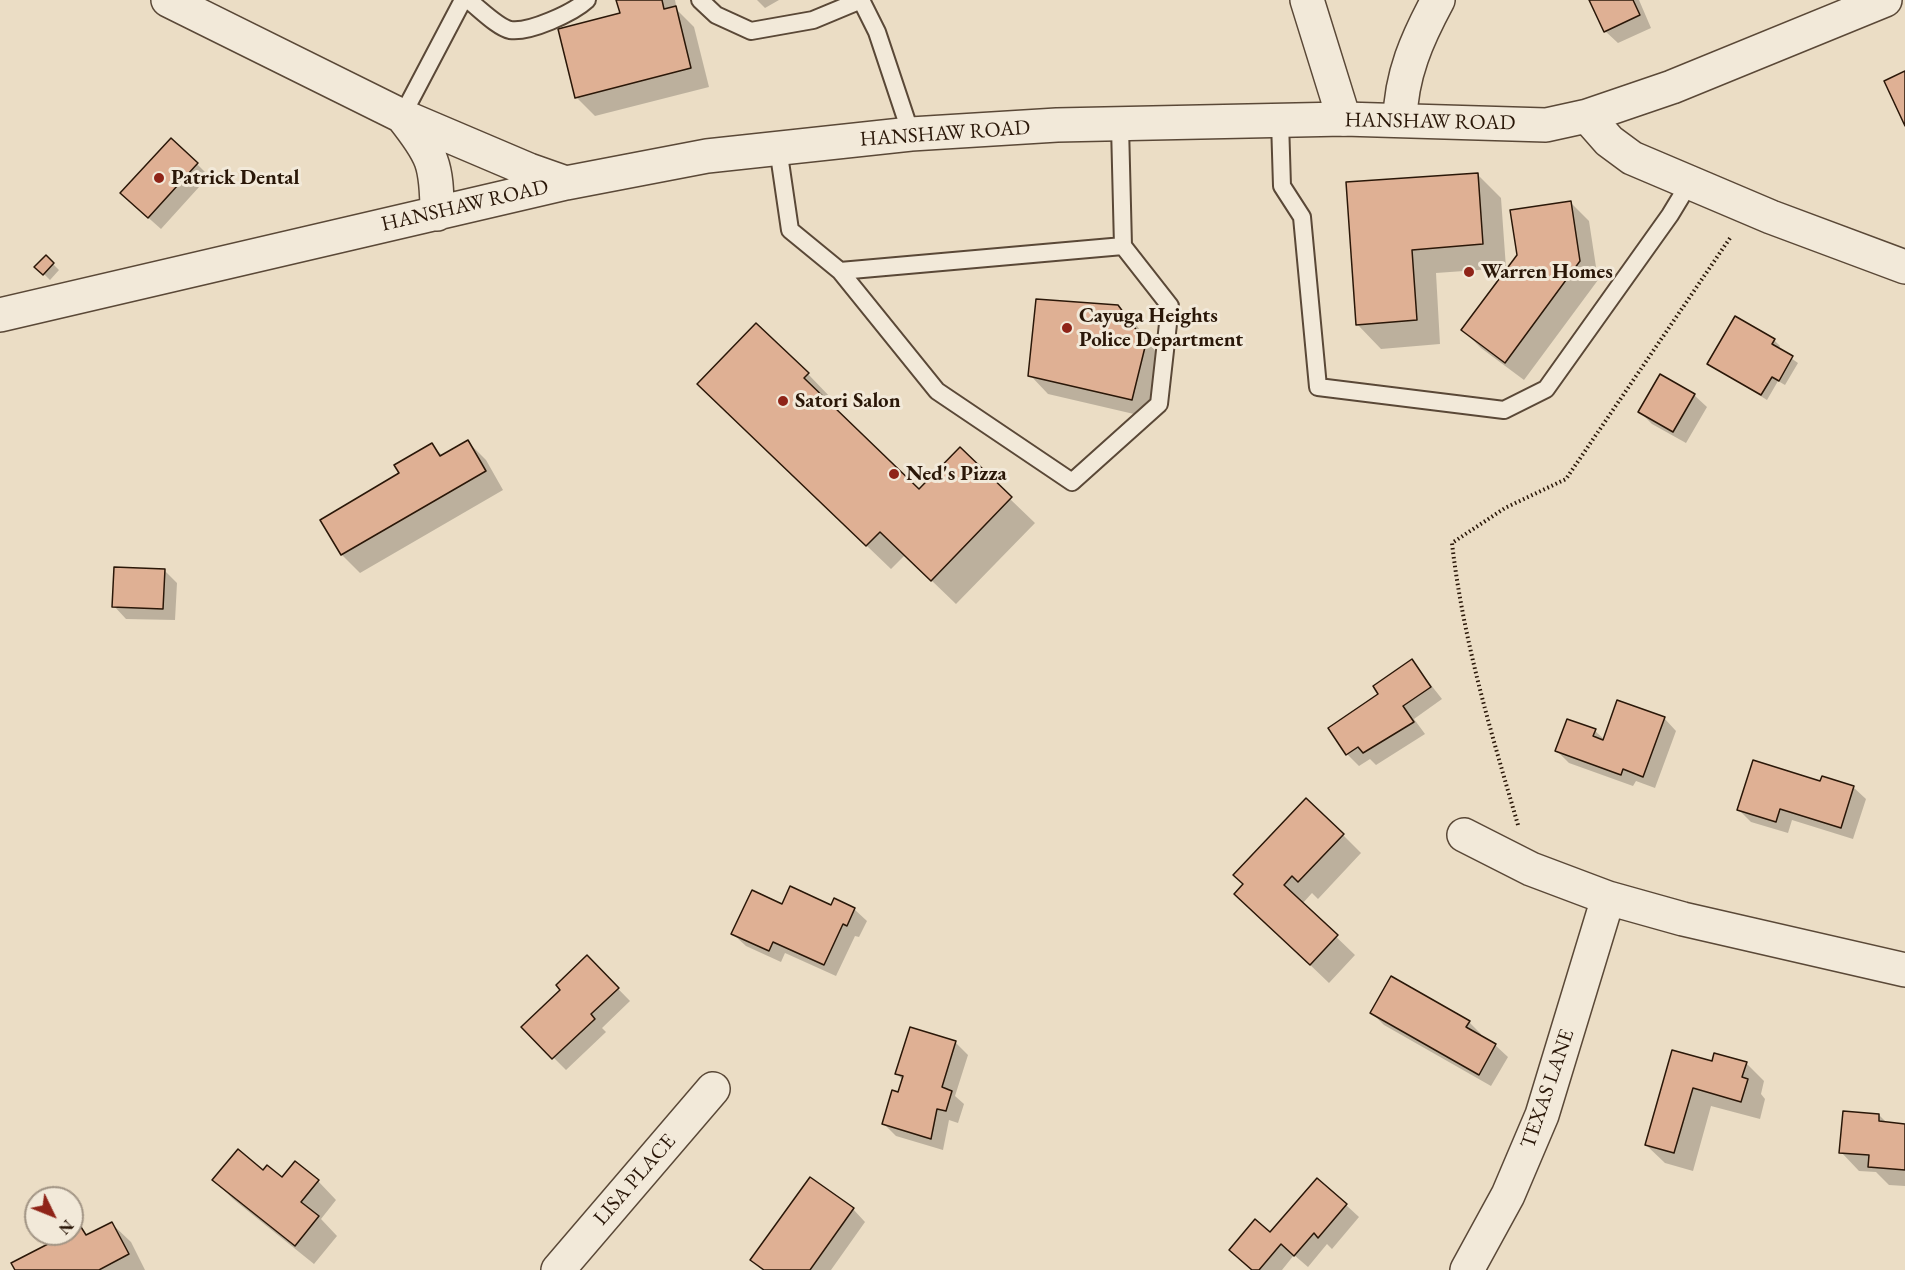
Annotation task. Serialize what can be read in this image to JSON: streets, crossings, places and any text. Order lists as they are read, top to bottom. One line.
{"streets":{"street":["HANSHAW ROAD","TEXAS LANE","LISA PLACE"]},"places":["Patrick Dental","Warren Homes","Cayuga Heights Police Department","Satori Salon","Ned's Pizza"],"north":"bottom right"}
